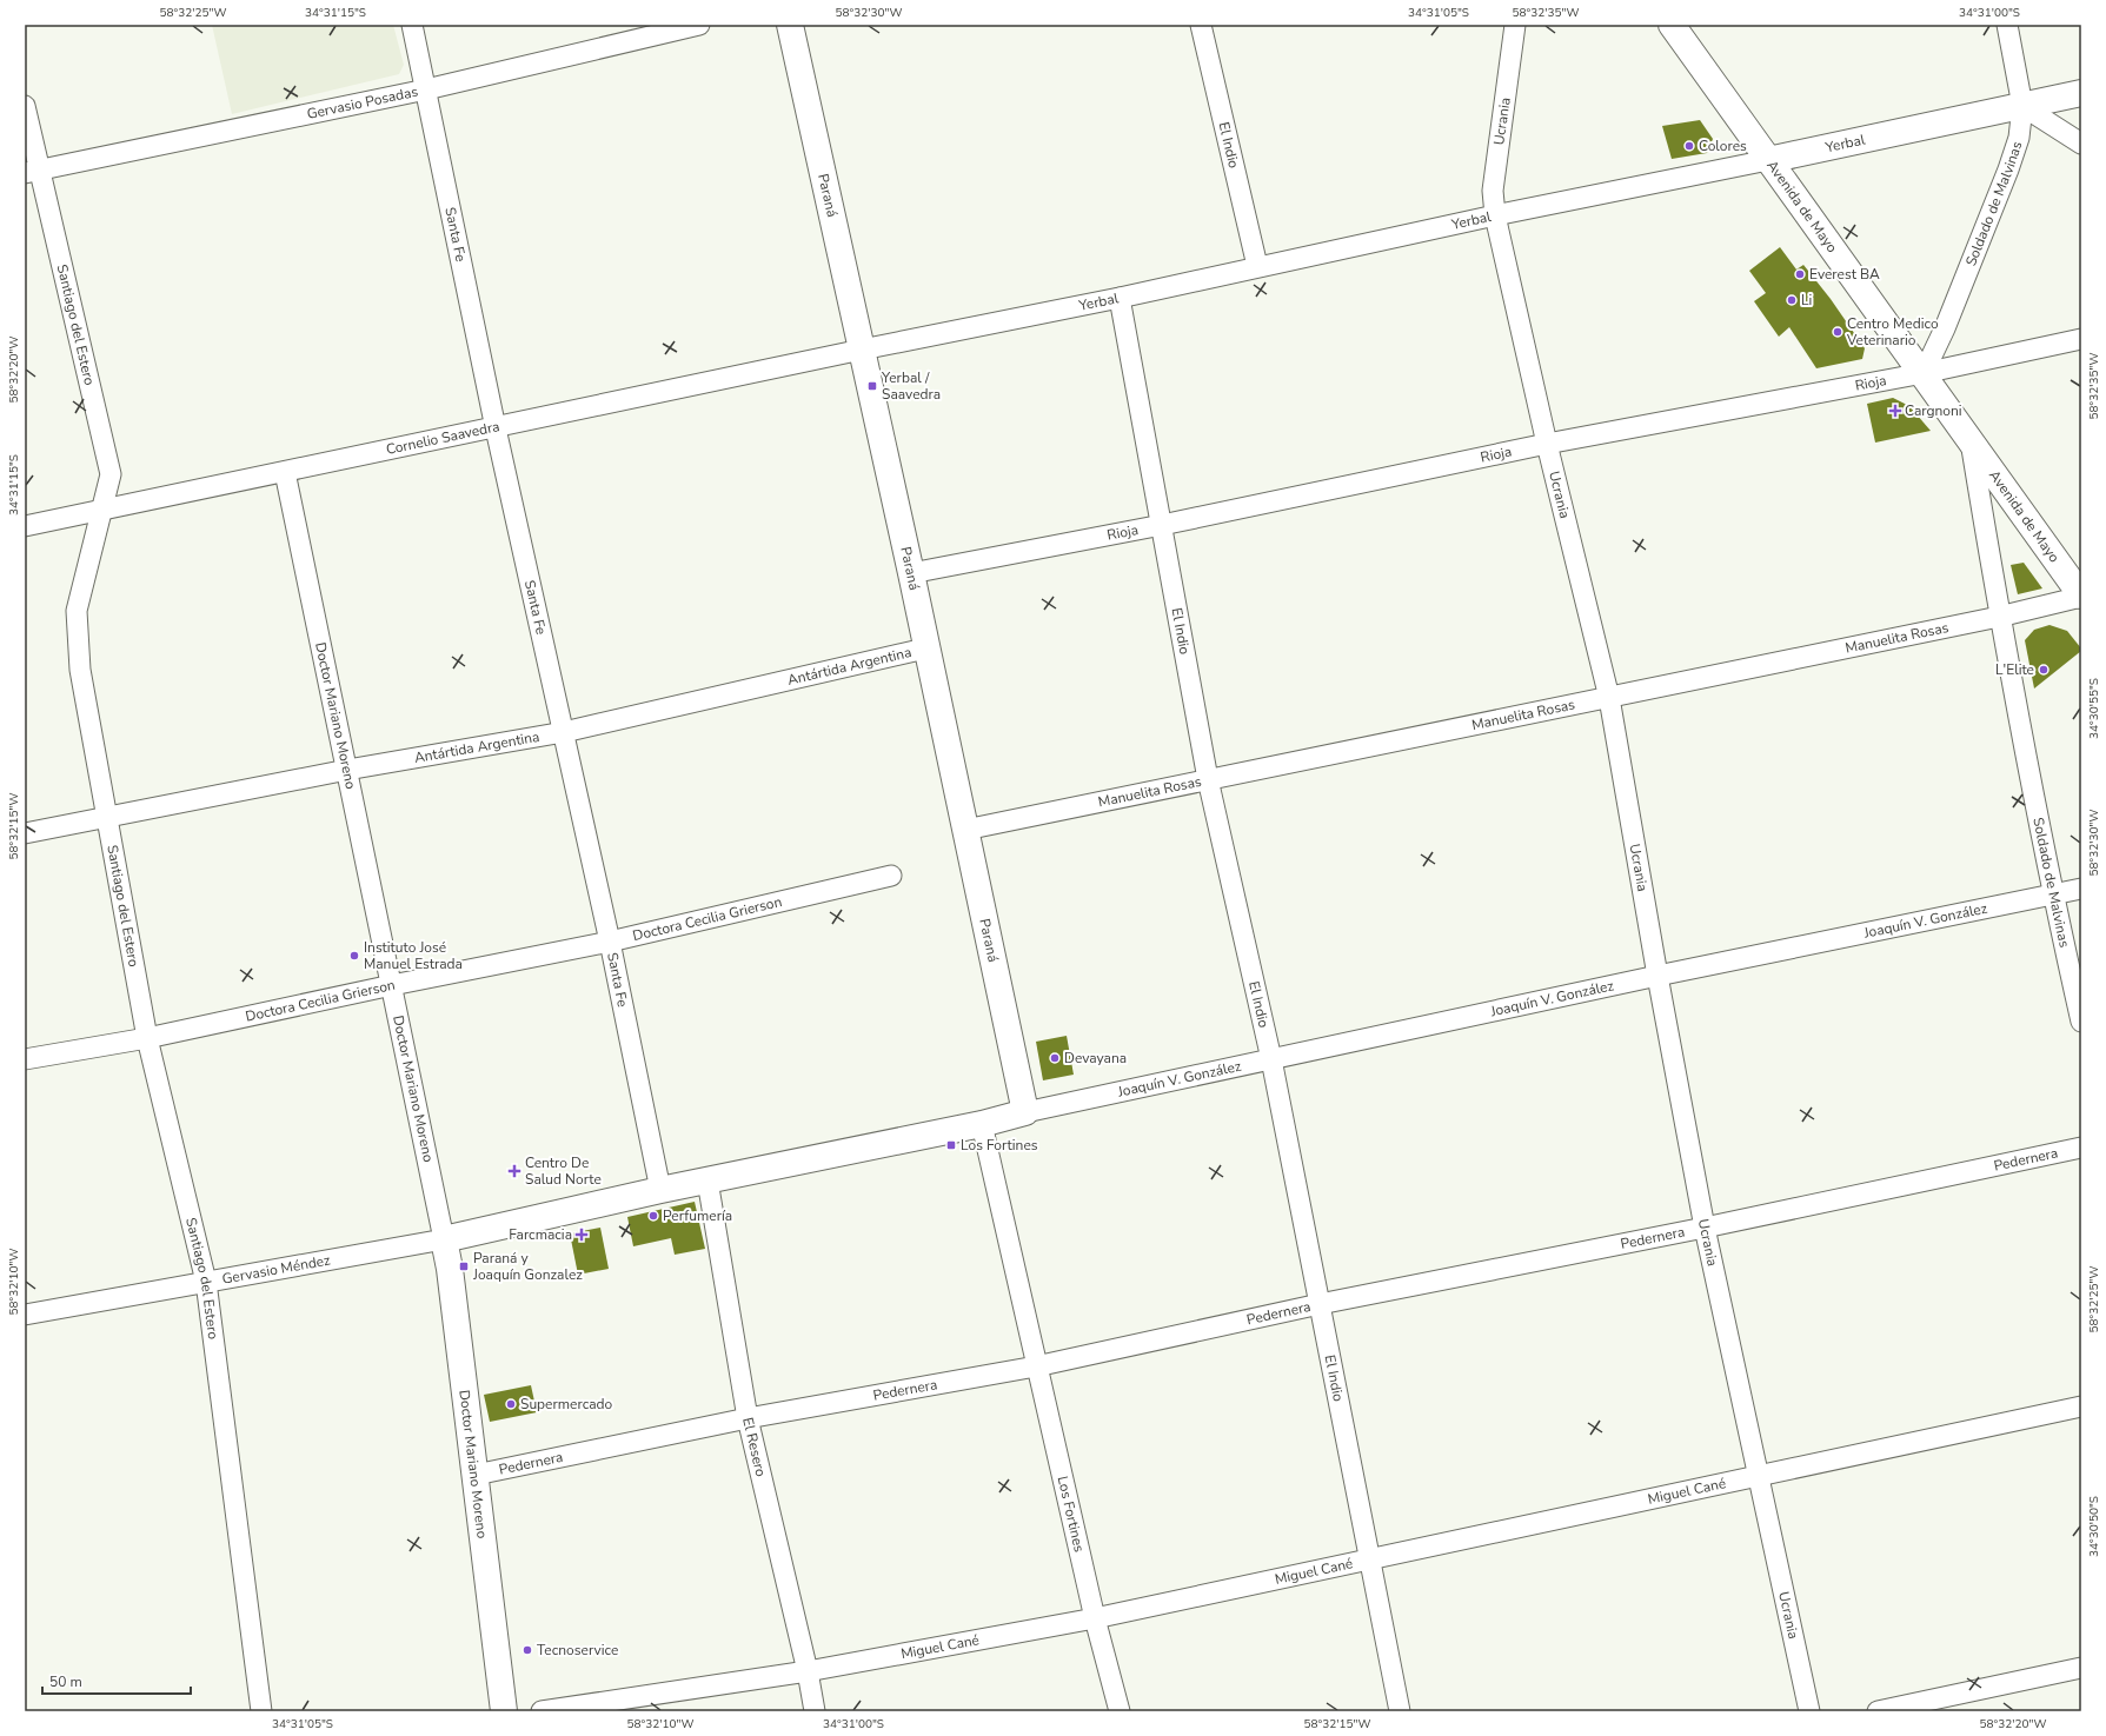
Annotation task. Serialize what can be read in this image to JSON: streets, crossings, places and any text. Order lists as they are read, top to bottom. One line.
{"streets":{"street":["Gervasio Posadas","Ucrania","Yerbal","El Indio","Paraná","Soldado de Malvinas","Avenida de Mayo","Santa Fe","Santiago del Estero","Rioja","Cornelio Saavedra","Manuelita Rosas","Antártida Argentina","Doctor Mariano Moreno","Doctora Cecilia Grierson","Joaquín V. González","Pedernera","Gervasio Méndez","El Resero","Miguel Cané","Los Fortines"]},"crossings":[["Gervasio Posadas","Santa Fe"],["Gervasio Posadas","Santiago del Estero"],["Ucrania","Yerbal"],["Ucrania","Rioja"],["Ucrania","Manuelita Rosas"],["Ucrania","Joaquín V. González"],["Ucrania","Pedernera"],["Ucrania","Miguel Cané"],["Yerbal","El Indio"],["Yerbal","Paraná"],["Yerbal","Soldado de Malvinas"],["Yerbal","Avenida de Mayo"],["Yerbal","Cornelio Saavedra"],["El Indio","Rioja"],["El Indio","Manuelita Rosas"],["El Indio","Joaquín V. González"],["El Indio","Pedernera"],["El Indio","Miguel Cané"],["Paraná","Rioja"],["Paraná","Cornelio Saavedra"],["Paraná","Manuelita Rosas"],["Paraná","Antártida Argentina"],["Paraná","Joaquín V. González"],["Soldado de Malvinas","Avenida de Mayo"],["Soldado de Malvinas","Rioja"],["Soldado de Malvinas","Manuelita Rosas"],["Soldado de Malvinas","Joaquín V. González"],["Avenida de Mayo","Rioja"],["Avenida de Mayo","Manuelita Rosas"],["Santa Fe","Cornelio Saavedra"],["Santa Fe","Antártida Argentina"],["Santa Fe","Doctora Cecilia Grierson"],["Santiago del Estero","Cornelio Saavedra"],["Santiago del Estero","Antártida Argentina"],["Santiago del Estero","Doctora Cecilia Grierson"],["Santiago del Estero","Gervasio Méndez"],["Cornelio Saavedra","Doctor Mariano Moreno"],["Antártida Argentina","Doctor Mariano Moreno"],["Doctor Mariano Moreno","Doctora Cecilia Grierson"],["Doctor Mariano Moreno","Pedernera"],["Doctor Mariano Moreno","Gervasio Méndez"],["Pedernera","El Resero"],["Pedernera","Los Fortines"],["El Resero","Miguel Cané"],["Miguel Cané","Los Fortines"]],"places":{"other":["Colores","Everest BA","Li","Centro Medico Veterinario","L'Elite","Instituto José Manuel Estrada","Devayana","Perfumería","Supermercado","Tecnoservice"],"transit":["Yerbal / Saavedra","Los Fortines","Paraná y Joaquín Gonzalez"],"health":["Cargnoni","Centro De Salud Norte","Farcmacia"]},"scale_bar":"50 m","coordinates":["58°32'25\"W","34°31'15\"S","58°32'30\"W","34°31'05\"S","58°32'35\"W","34°31'00\"S","58°32'20\"W","34°30'55\"S","58°32'15\"W","58°32'10\"W","34°30'50\"S"]}
